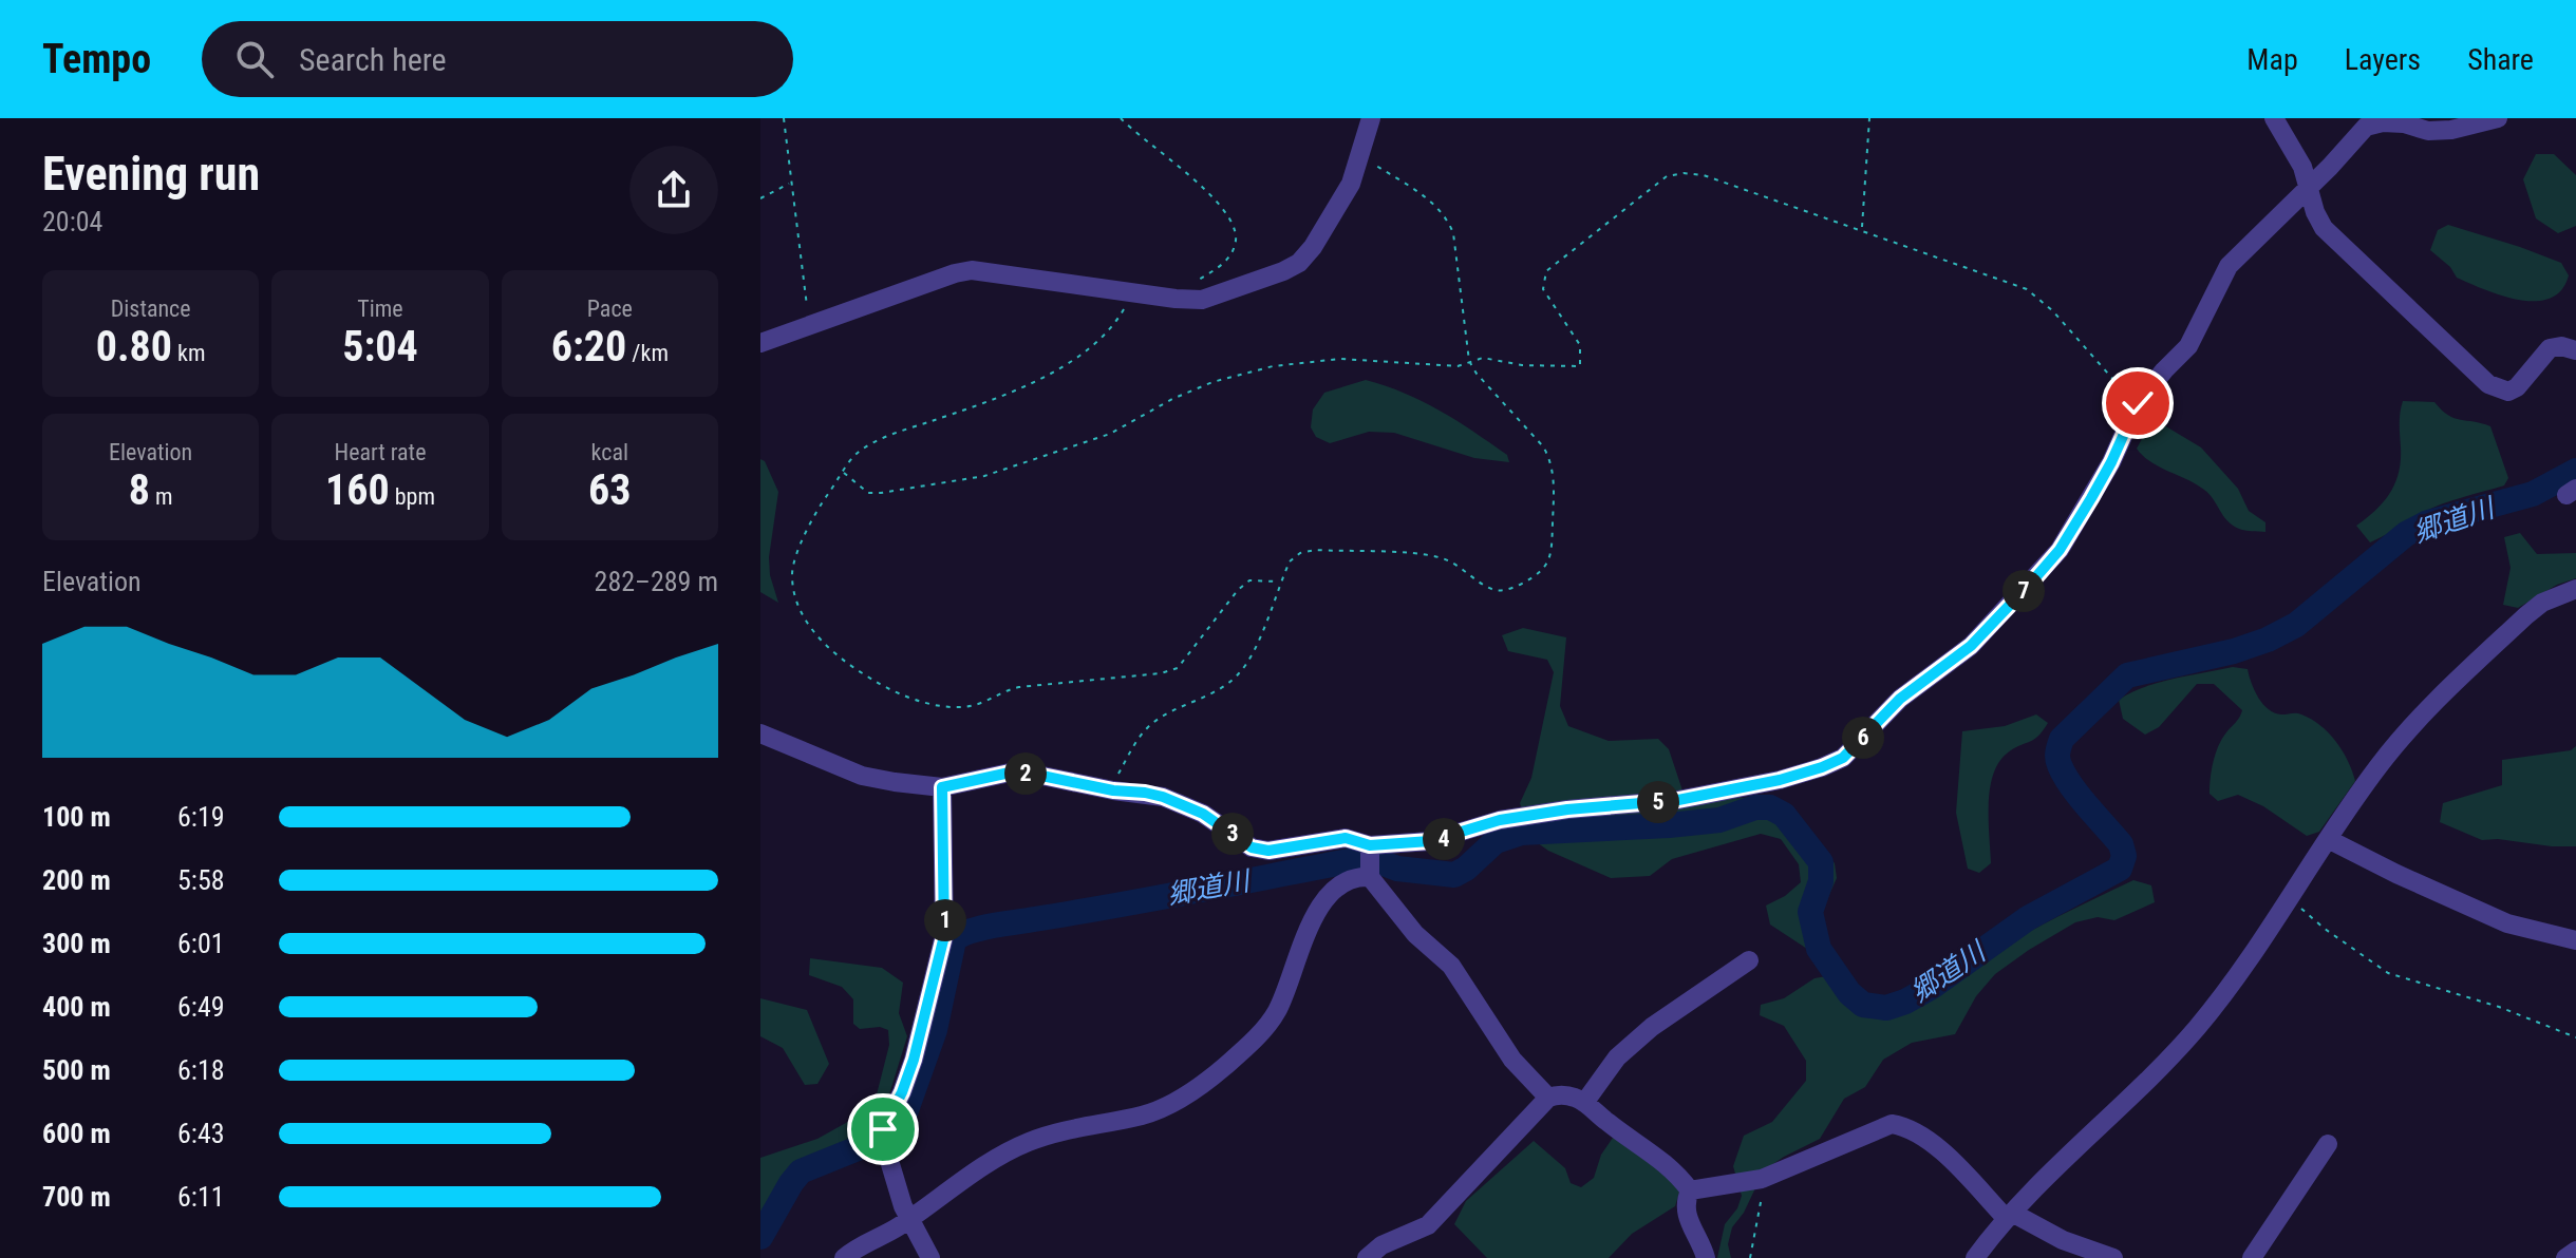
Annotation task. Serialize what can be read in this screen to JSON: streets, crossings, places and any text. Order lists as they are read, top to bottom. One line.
{"water":["郷道川"],"page":{"header":"Tempo","search":"Search here","nav":["Map","Layers","Share"],"heading":["Evening run","20:04"],"stats":[["Distance","0.80 km"],["Time","5:04"],["Pace","6:20 /km"],["Elevation","8 m"],["Heart rate","160 bpm"],["kcal","63"]],"chart":["Elevation","282–289 m"],"pins":["7","6","2","5","3","4","1"],"list":[{"name":"100 m","note":"6:19"},{"name":"200 m","note":"5:58"},{"name":"300 m","note":"6:01"},{"name":"400 m","note":"6:49"},{"name":"500 m","note":"6:18"},{"name":"600 m","note":"6:43"},{"name":"700 m","note":"6:11"}]}}
